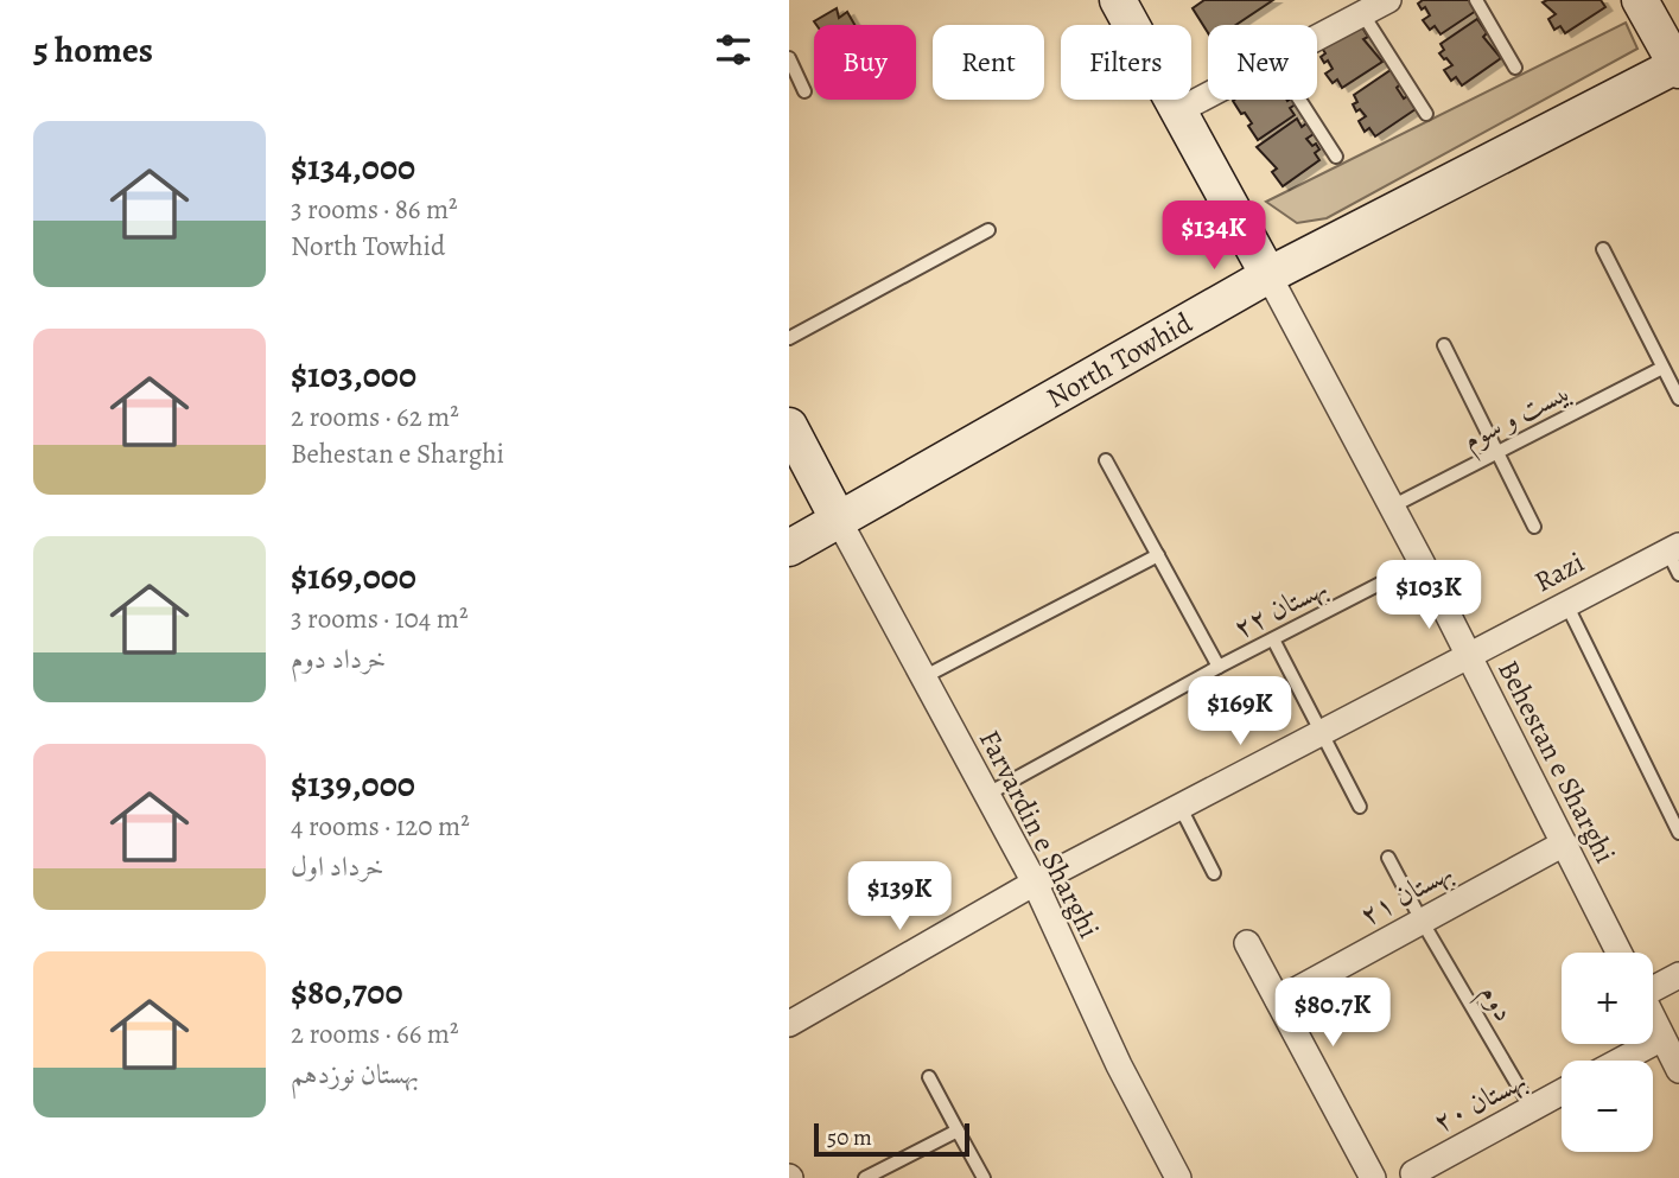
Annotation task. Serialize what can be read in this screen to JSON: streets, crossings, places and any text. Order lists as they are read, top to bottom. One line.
{"streets":{"street":["North Towhid","Razi","Behestan e Sharghi","Farvardin e Sharghi","بهستان ۲۱","بهستان ۲۰"],"lane":["بیست و سوم","بهستان ۲۲","دوم"]},"crossings":[["North Towhid","Behestan e Sharghi"],["North Towhid","Farvardin e Sharghi"],["بیست و سوم","Behestan e Sharghi"],["Razi","Behestan e Sharghi"],["Razi","Farvardin e Sharghi"],["بهستان ۲۲","Behestan e Sharghi"],["بهستان ۲۲","Farvardin e Sharghi"],["Behestan e Sharghi","بهستان ۲۱"],["بهستان ۲۱","دوم"],["دوم","بهستان ۲۰"]],"scale_bar":"50 m","page":{"heading":"5 homes","chip":["Buy","Rent","Filters","New"],"list":[{"name":"$134,000","note":"3 rooms · 86 m² · North Towhid"},{"name":"$103,000","note":"2 rooms · 62 m² · Behestan e Sharghi"},{"name":"$169,000","note":"3 rooms · 104 m² · خرداد دوم"},{"name":"$139,000","note":"4 rooms · 120 m² · خرداد اول"},{"name":"$80,700","note":"2 rooms · 66 m² · بهستان نوزدهم"}],"price":["$134K","$103K","$169K","$139K","$80.7K"],"map_buttons":["+","−"],"scale":"50 m"}}
